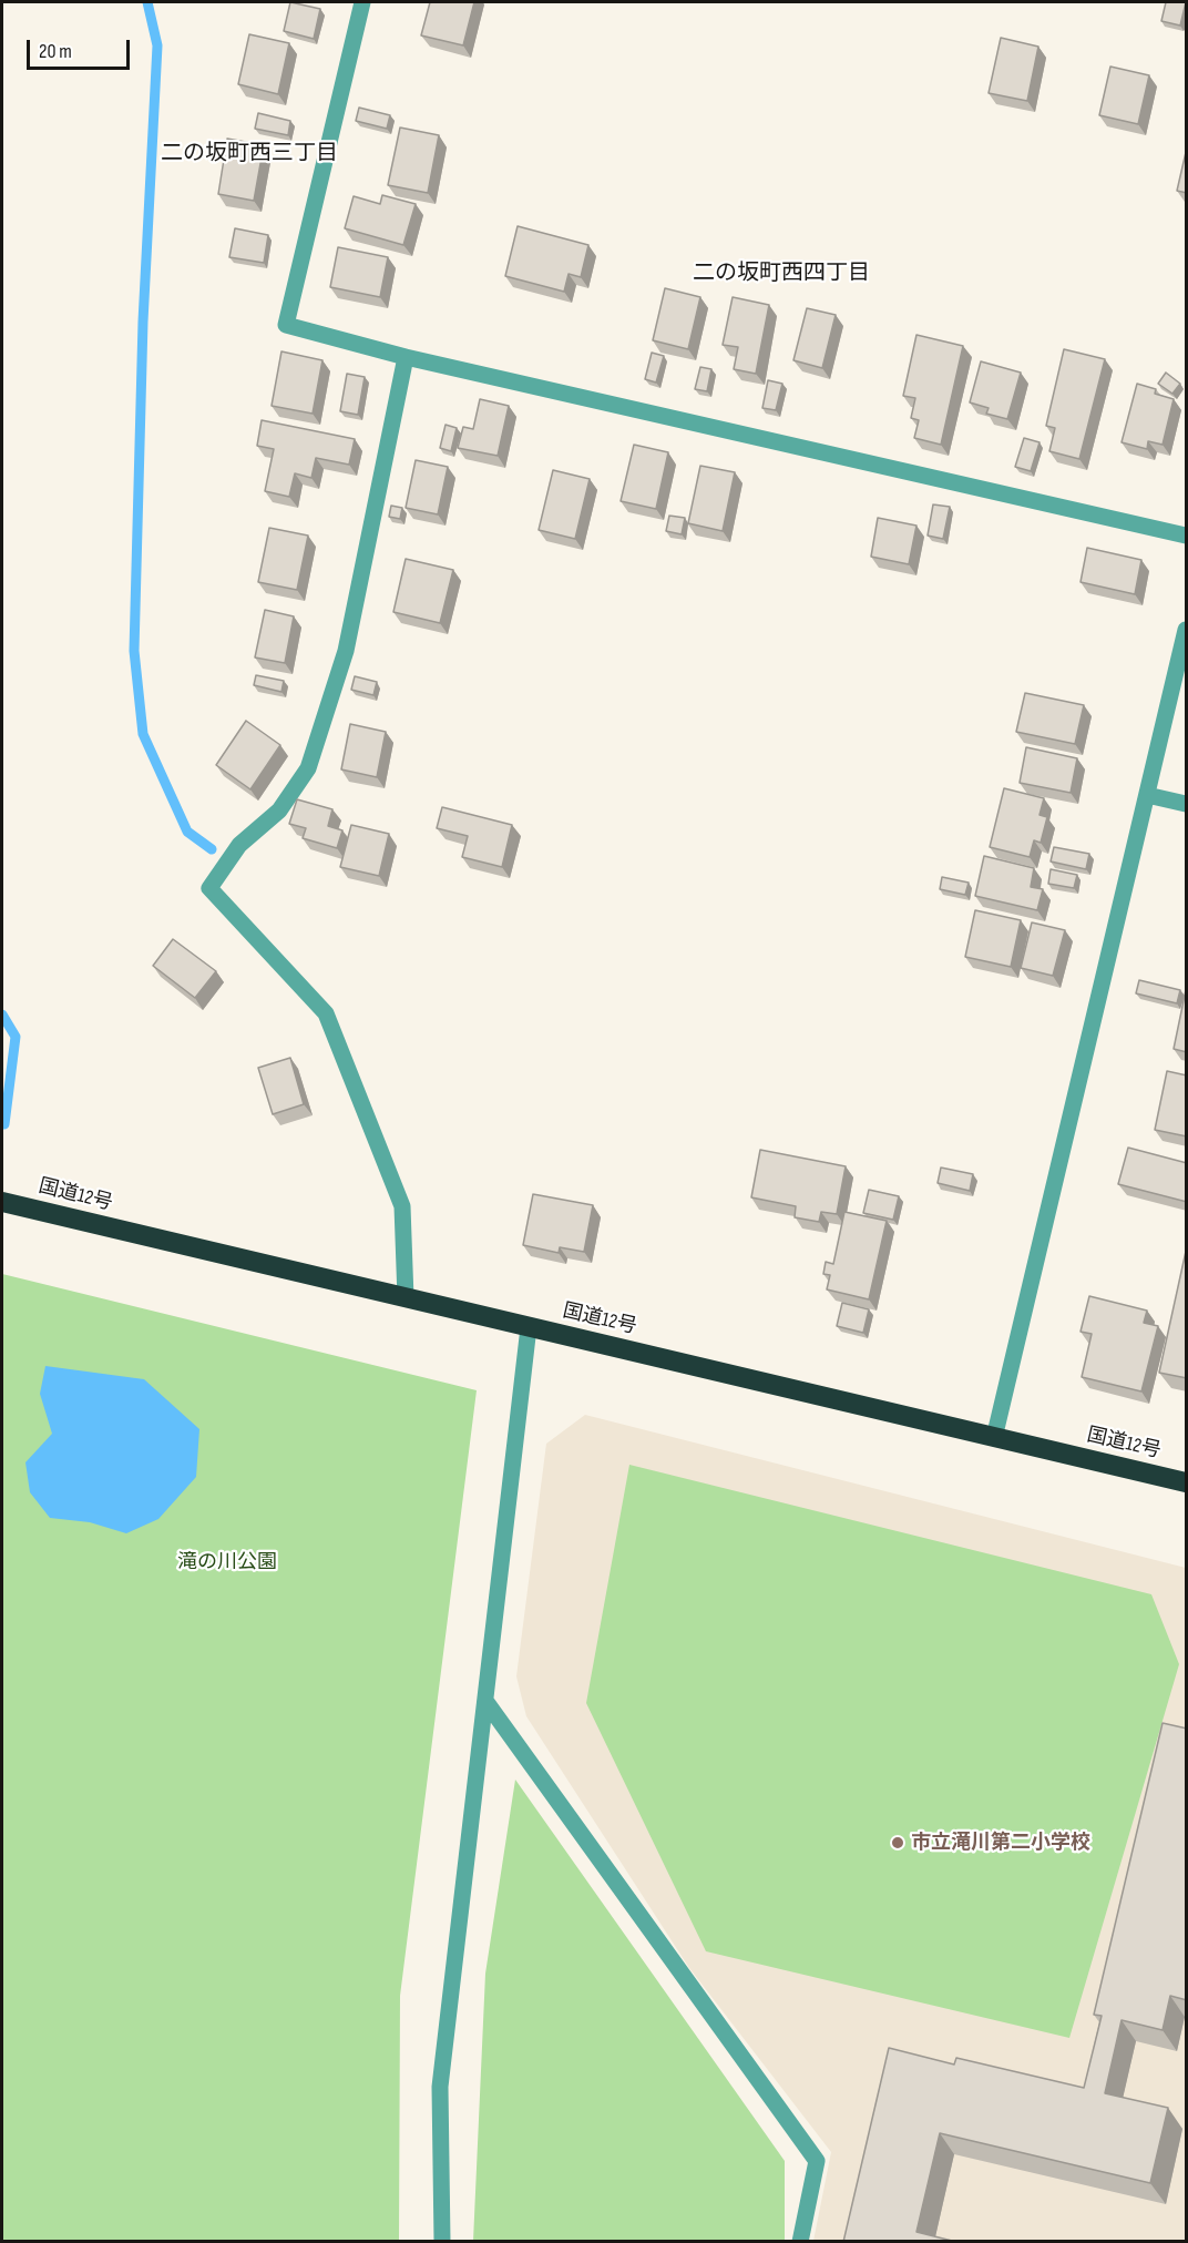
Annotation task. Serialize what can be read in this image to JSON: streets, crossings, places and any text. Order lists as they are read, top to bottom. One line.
{"streets":{"highway":["国道12号"]},"districts":["二の坂町西三丁目","二の坂町西四丁目"],"parks":["滝の川公園"],"places":["市立滝川第二小学校"],"scale_bar":"20 m"}
